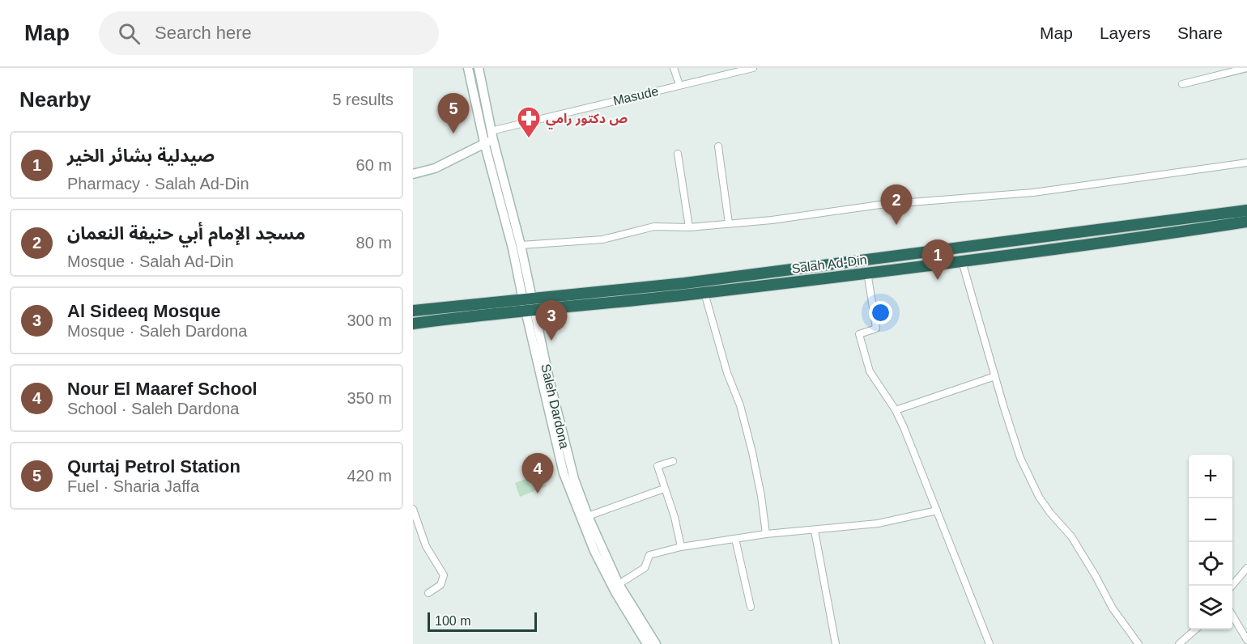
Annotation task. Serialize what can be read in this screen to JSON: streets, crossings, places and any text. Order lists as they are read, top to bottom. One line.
{"streets":{"highway":["Salah Ad-Din"],"street":["Masude","Saleh Dardona"]},"crossings":[["Masude","Saleh Dardona"],["Salah Ad-Din","Saleh Dardona"]],"places":{"pharmacy":["ص دكتور رامي"]},"scale_bar":"100 m","page":{"header":"Map","search":"Search here","nav":["Map","Layers","Share"],"heading":["Nearby","5 results"],"pins":["5","2","1","3","4"],"list":[{"mark":"1","name":"صيدلية بشائر الخير","note":"Pharmacy · Salah Ad-Din","value":"60 m"},{"mark":"2","name":"مسجد الإمام أبي حنيفة النعمان","note":"Mosque · Salah Ad-Din","value":"80 m"},{"mark":"3","name":"Al Sideeq Mosque","note":"Mosque · Saleh Dardona","value":"300 m"},{"mark":"4","name":"Nour El Maaref School","note":"School · Saleh Dardona","value":"350 m"},{"mark":"5","name":"Qurtaj Petrol Station","note":"Fuel · Sharia Jaffa","value":"420 m"}],"map_buttons":["+","−"],"scale":"100 m"}}
